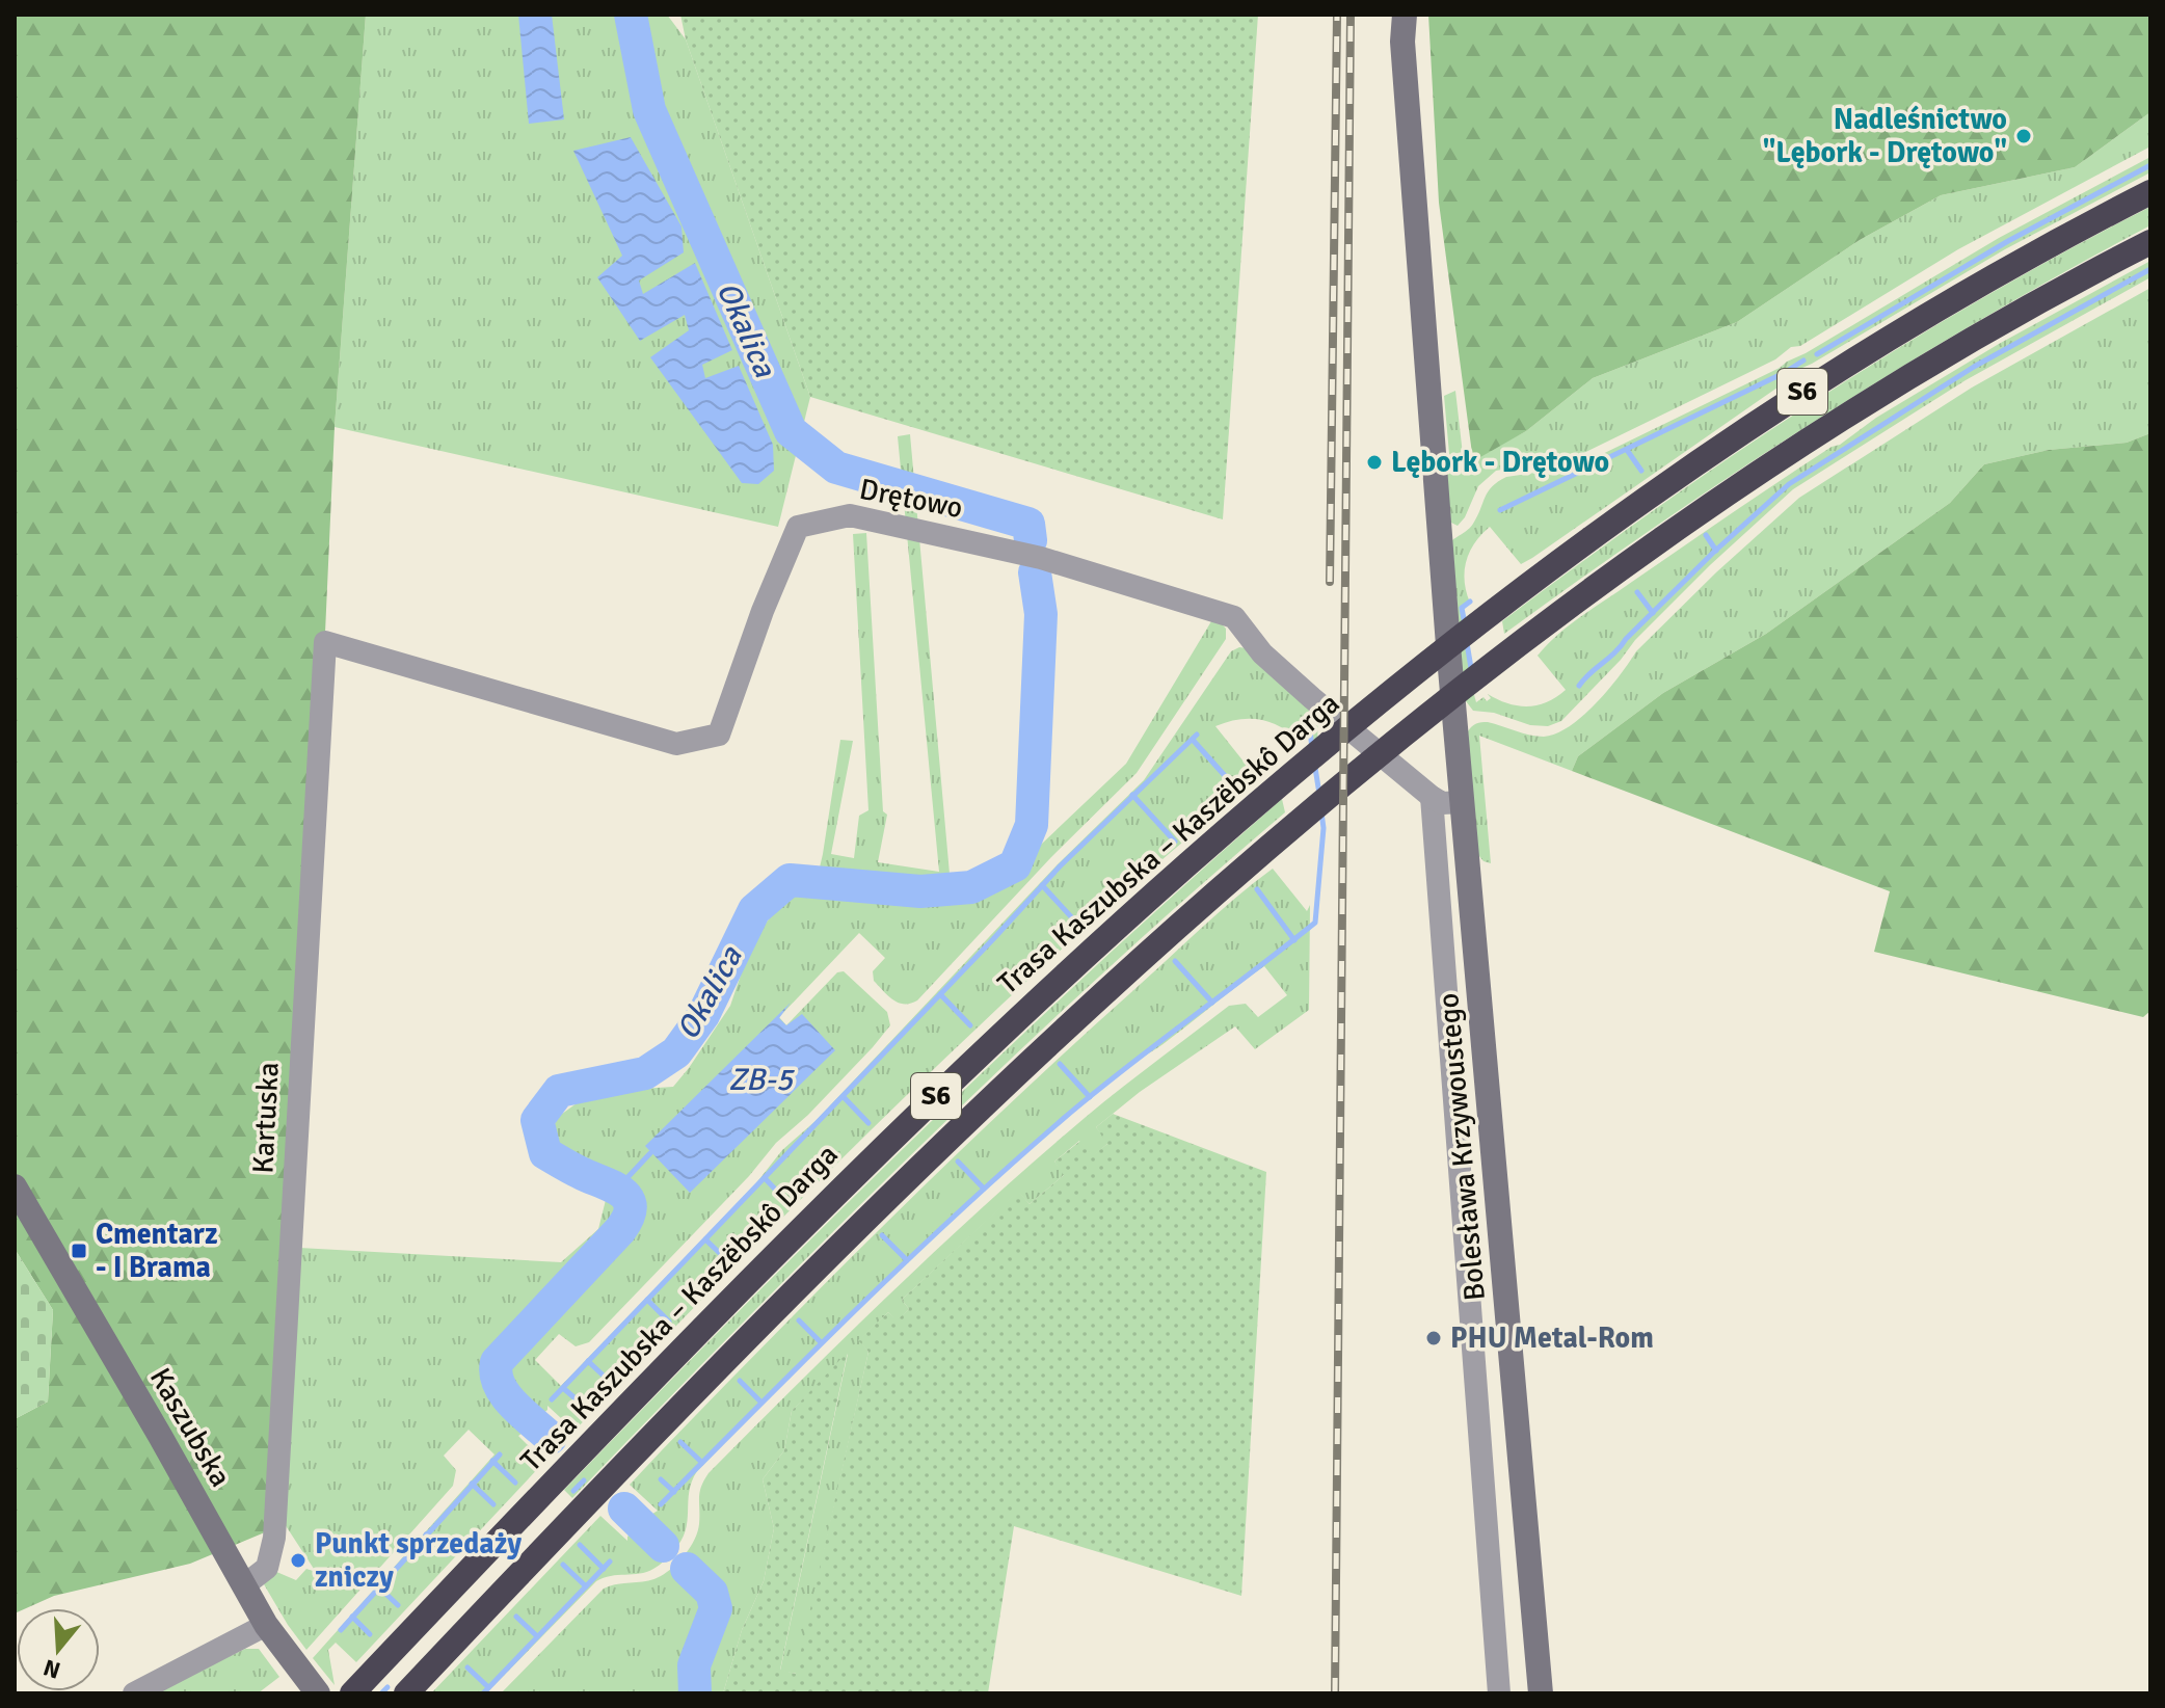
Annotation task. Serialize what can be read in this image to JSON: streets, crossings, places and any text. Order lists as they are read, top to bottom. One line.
{"streets":{"highway":["S6","Trasa Kaszubska – Kaszëbskô Darga"],"main road":["Bolesława Krzywoustego","Kaszubska"],"street":["Drętowo","Kartuska"]},"crossings":[["Drętowo","Kartuska"],["Kartuska","Kaszubska"]],"water":["Okalica","ZB-5"],"places":{"other":["Nadleśnictwo \"Lębork - Drętowo\"","Lębork - Drętowo","PHU Metal-Rom","Punkt sprzedaży zniczy"],"transit":["Cmentarz - I Brama"]},"north":"bottom"}
